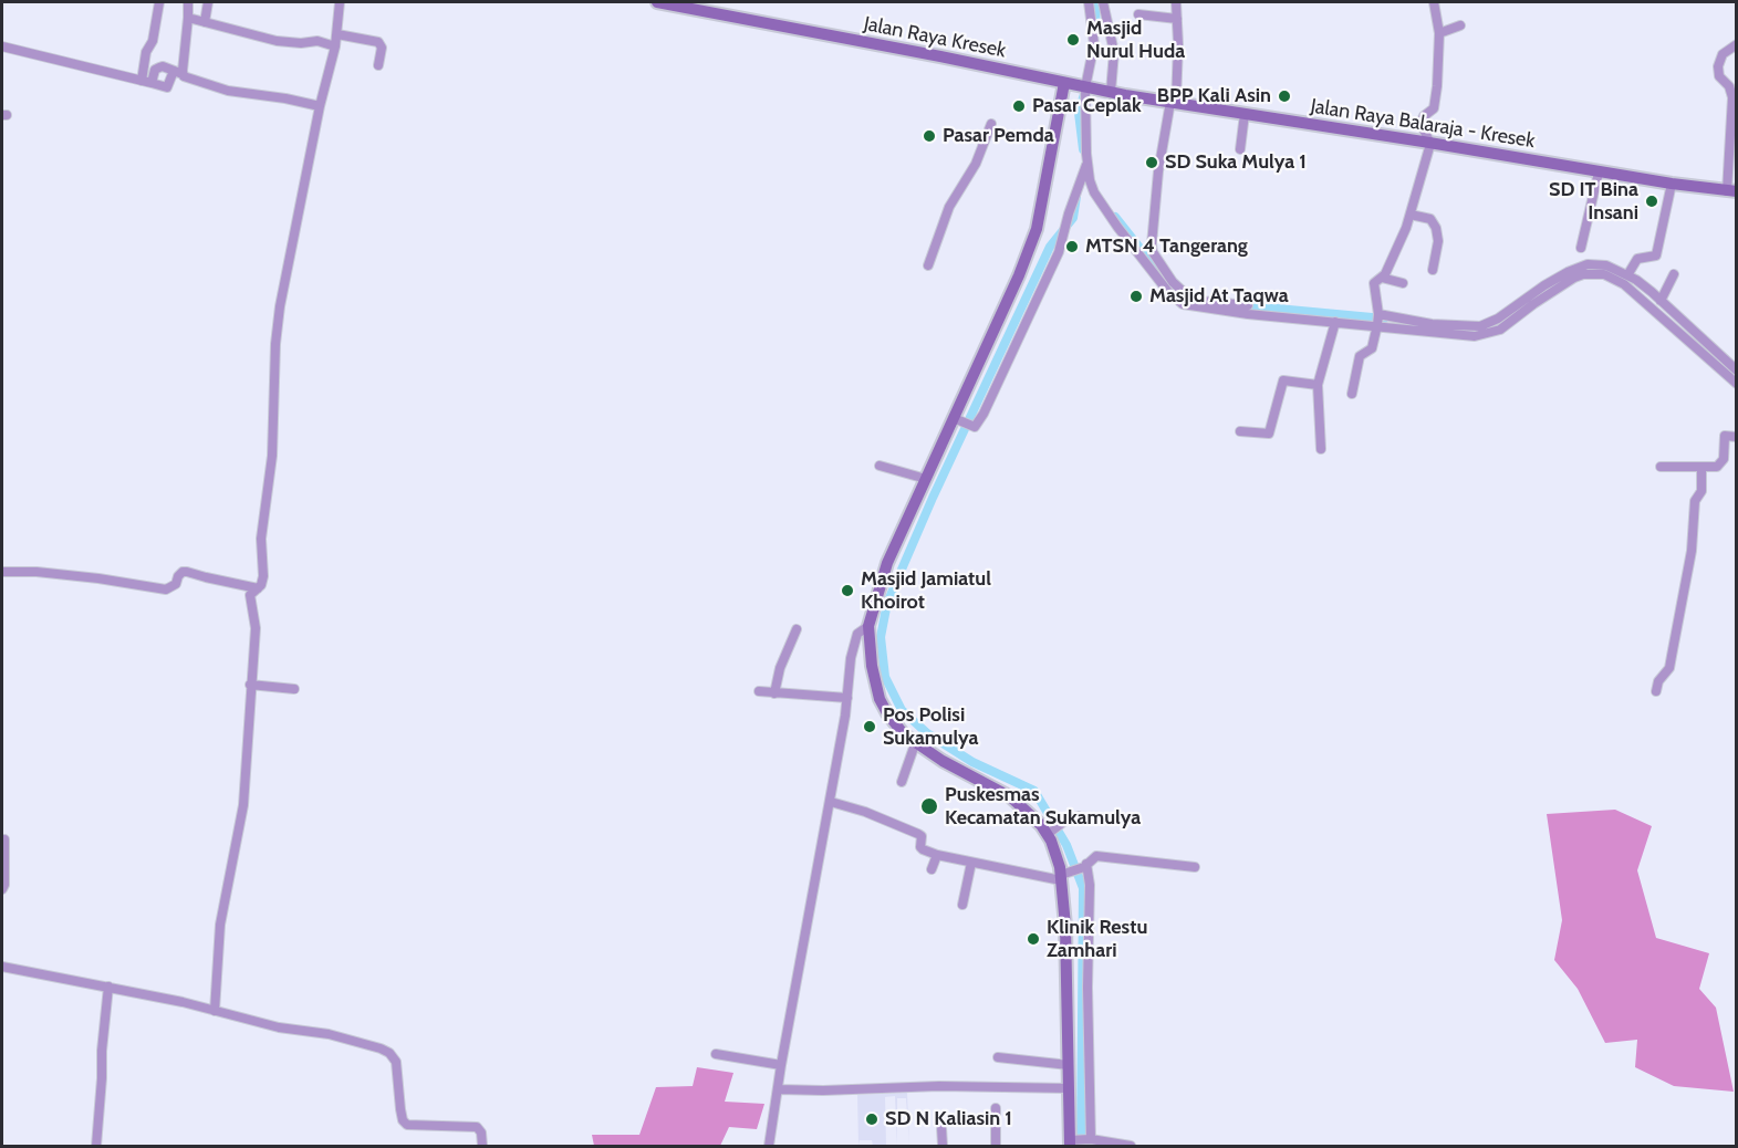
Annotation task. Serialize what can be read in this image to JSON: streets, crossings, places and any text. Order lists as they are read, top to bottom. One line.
{"streets":{"main road":["Jalan Raya Kresek","Jalan Raya Balaraja - Kresek"]},"crossings":[["Jalan Raya Kresek","Jalan Raya Balaraja - Kresek"]],"places":["Masjid Nurul Huda","BPP Kali Asin","Pasar Ceplak","Pasar Pemda","SD Suka Mulya 1","SD IT Bina Insani","MTSN 4 Tangerang","Masjid At Taqwa","Masjid Jamiatul Khoirot","Pos Polisi Sukamulya","Puskesmas Kecamatan Sukamulya","Klinik Restu Zamhari","SD N Kaliasin 1"]}
